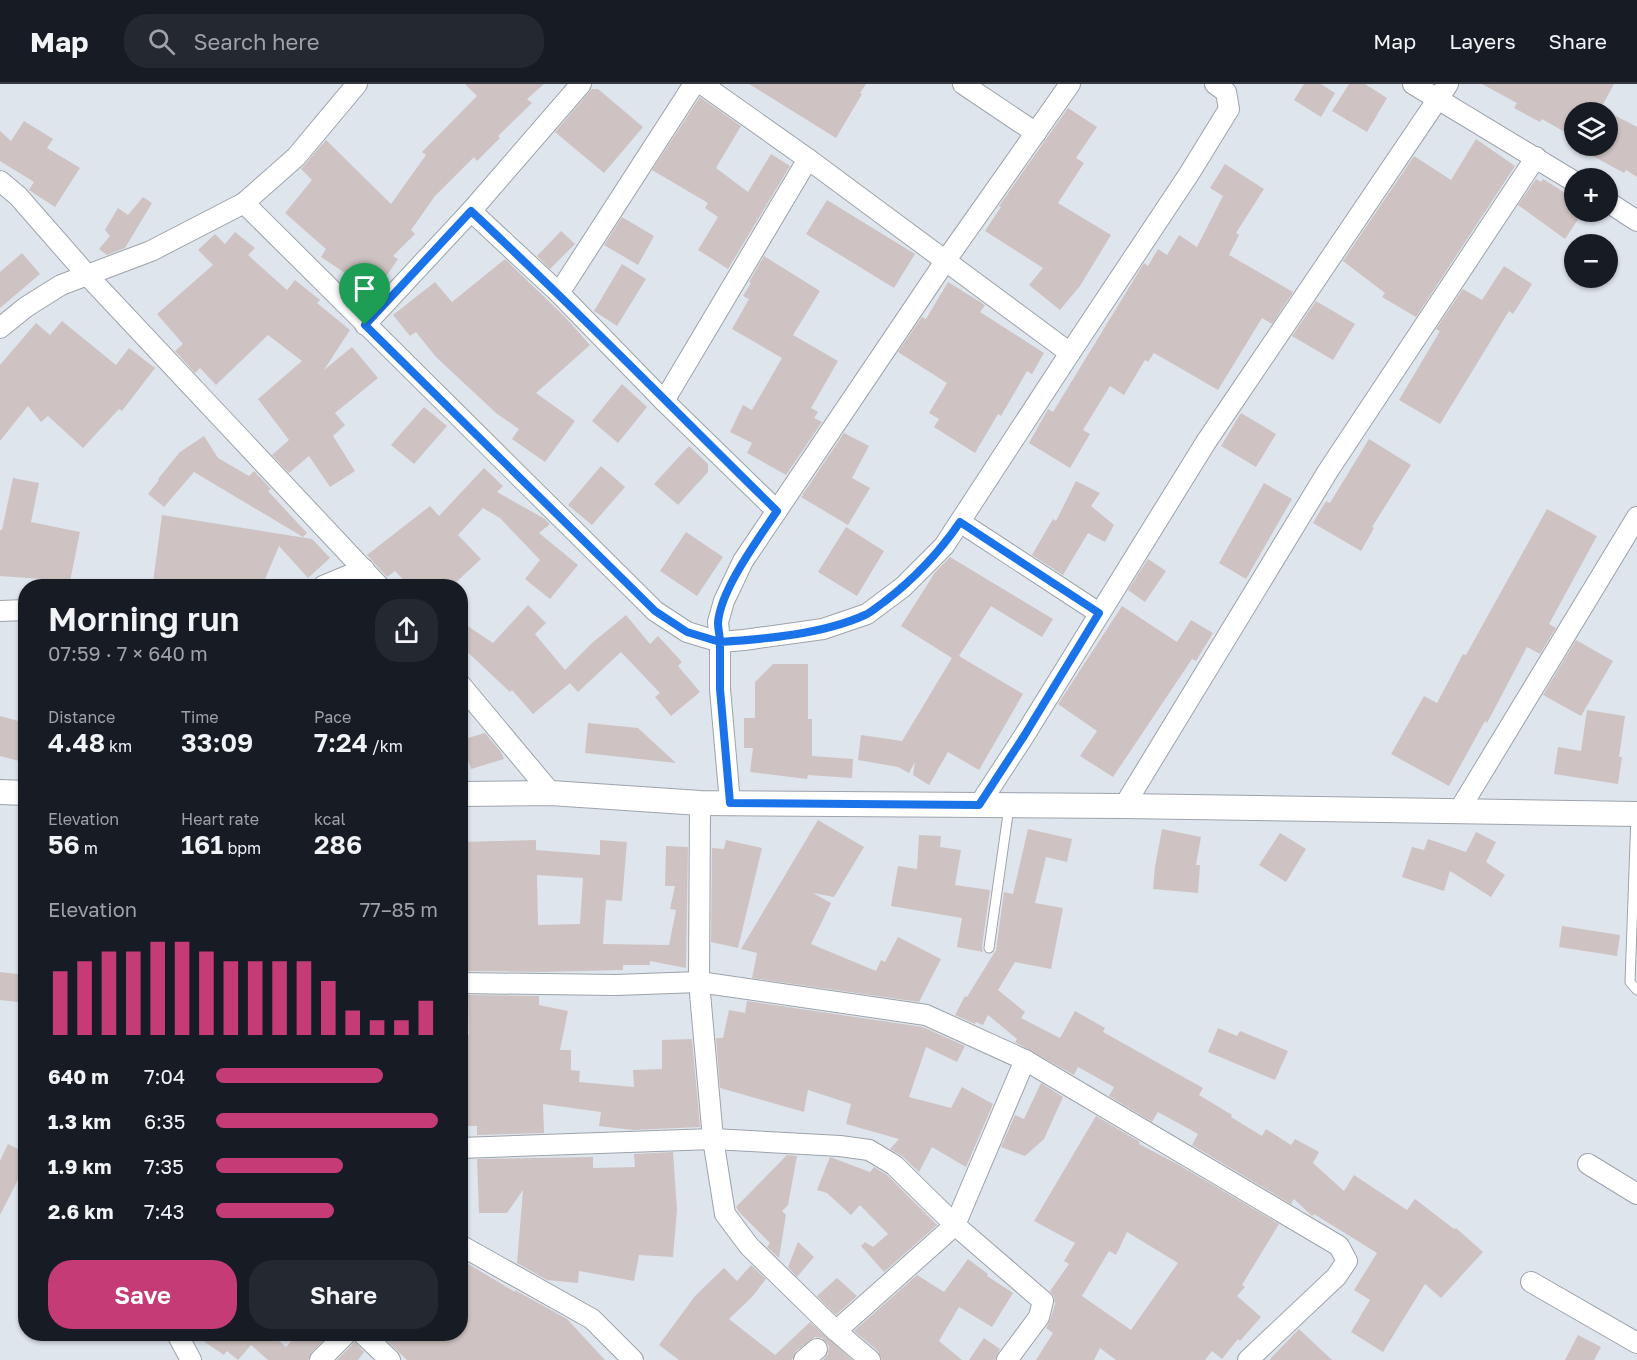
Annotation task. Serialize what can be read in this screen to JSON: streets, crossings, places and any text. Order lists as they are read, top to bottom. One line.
{"page":{"header":"Map","search":"Search here","nav":["Map","Layers","Share"],"map_buttons":["+","−"],"heading":["Morning run","07:59 · 7 × 640 m"],"stats":[["Distance","4.48 km"],["Time","33:09"],["Pace","7:24 /km"],["Elevation","56 m"],["Heart rate","161 bpm"],["kcal","286"]],"chart":["Elevation","77–85 m"],"list":[{"name":"640 m","note":"7:04"},{"name":"1.3 km","note":"6:35"},{"name":"1.9 km","note":"7:35"},{"name":"2.6 km","note":"7:43"}],"buttons":["Save","Share"]}}
